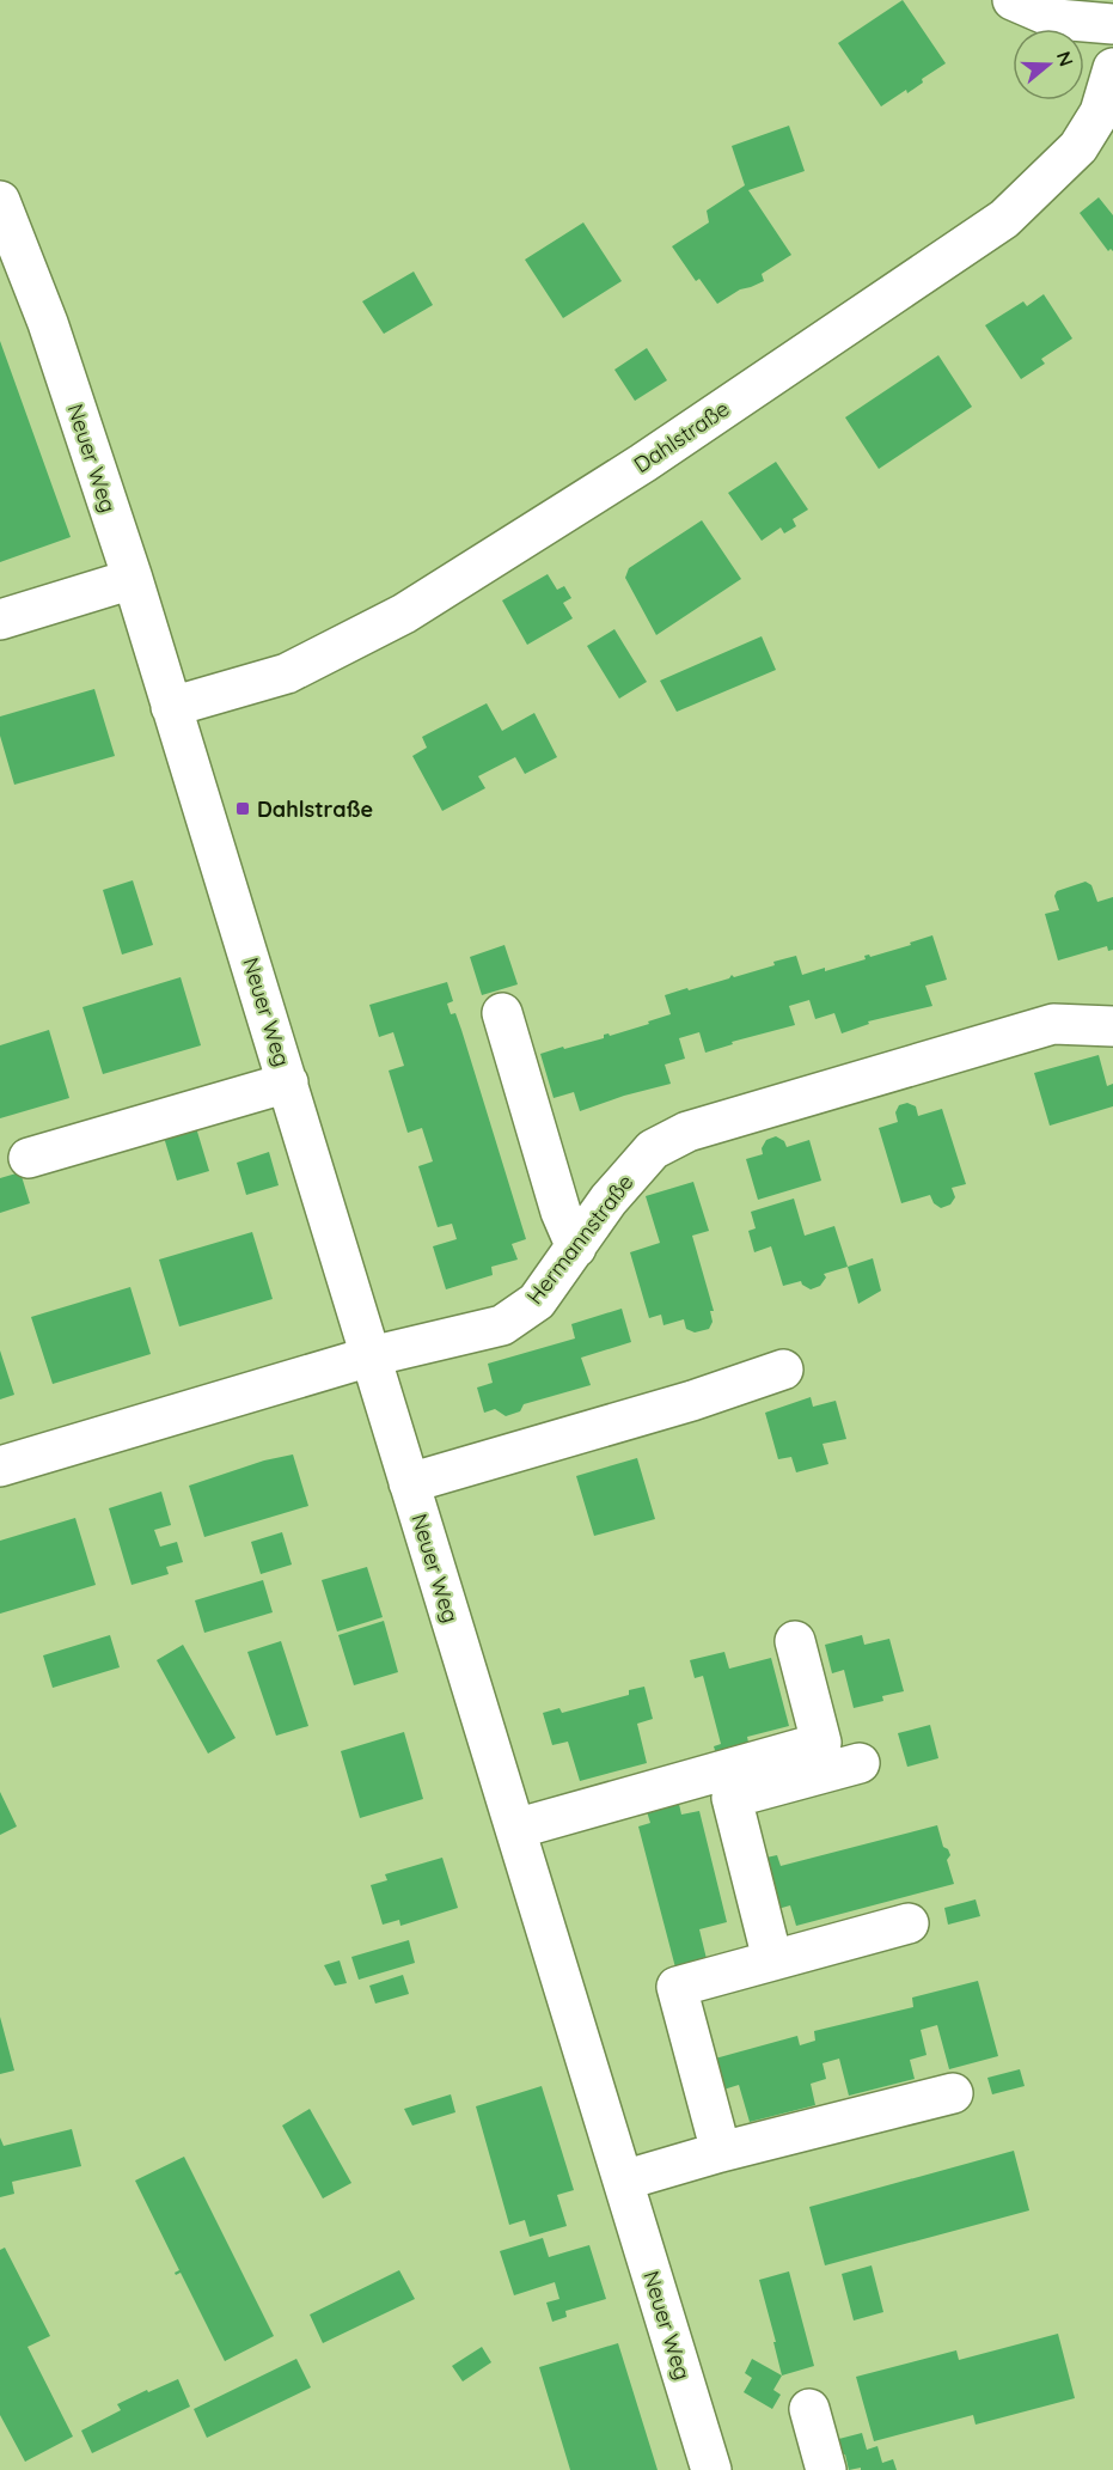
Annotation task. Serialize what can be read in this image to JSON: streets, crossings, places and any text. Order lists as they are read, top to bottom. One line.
{"streets":{"street":["Dahlstraße","Neuer Weg","Hermannstraße"]},"crossings":[["Dahlstraße","Neuer Weg"],["Neuer Weg","Hermannstraße"]],"places":{"transit":["Dahlstraße"]},"north":"right"}
